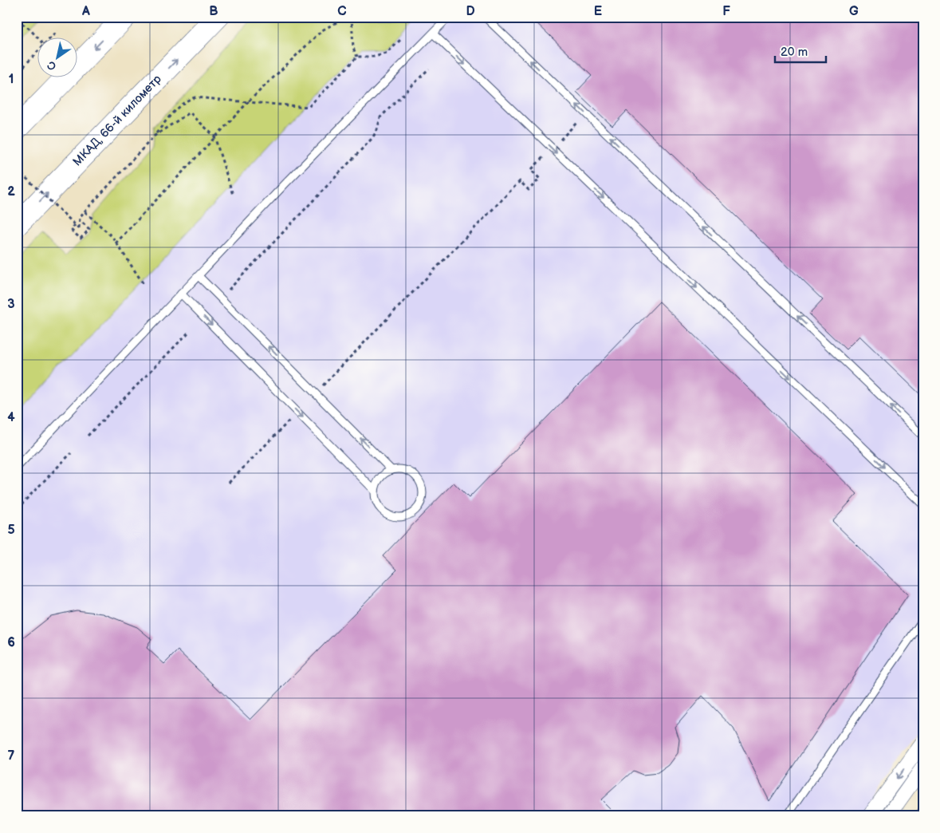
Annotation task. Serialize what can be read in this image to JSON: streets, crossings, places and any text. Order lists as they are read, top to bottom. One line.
{"streets":{"highway":["МКАД, 66-й километр"]},"scale_bar":"20 m","north":"bottom left","grid":{"columns":["A","B","C","D","E","F","G"],"rows":["1","2","3","4","5","6","7"]}}
